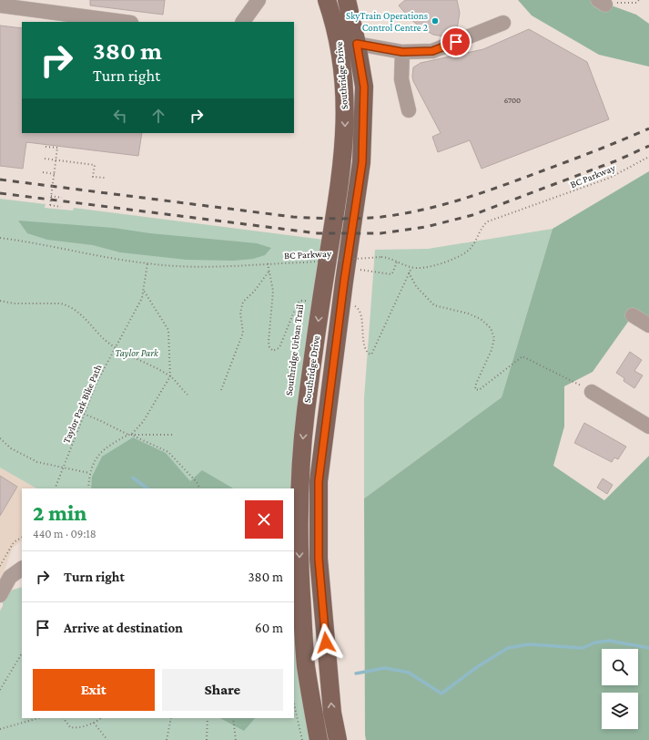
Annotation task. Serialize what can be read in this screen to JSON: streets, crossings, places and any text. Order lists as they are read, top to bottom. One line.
{"streets":{"main road":["Southridge Drive"],"path":["BC Parkway","Southridge Urban Trail","Taylor Park Bike Path"]},"crossings":[["BC Parkway","Southridge Urban Trail"],["BC Parkway","Taylor Park Bike Path"]],"parks":["Taylor Park"],"places":["SkyTrain Operations Control Centre 2"],"house_numbers":["6700"],"page":{"turn":["380 m","Turn right"],"heading":["2 min","440 m · 09:18"],"list":[{"name":"Turn right","value":"380 m"},{"name":"Arrive at destination","value":"60 m"}],"buttons":["Exit","Share"]}}
